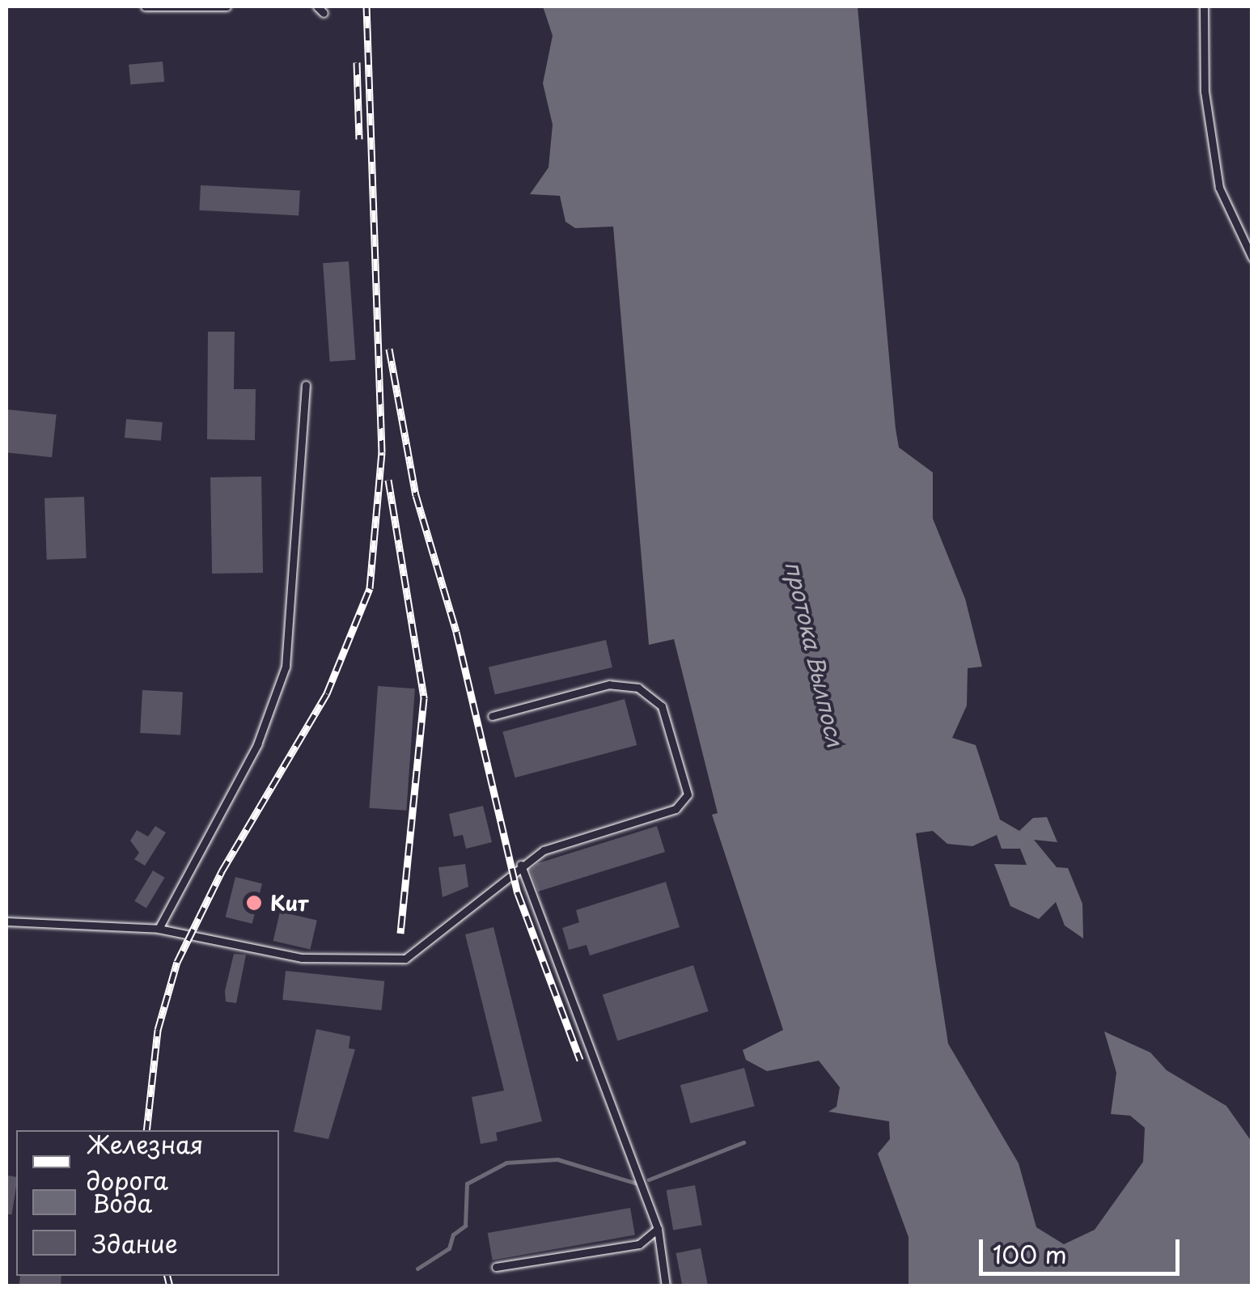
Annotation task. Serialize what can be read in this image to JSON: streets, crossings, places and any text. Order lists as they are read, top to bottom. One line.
{"water":["протока Вылпосл"],"places":["Кит"],"legend":["Железная дорога","Вода","Здание"],"scale_bar":"100 m"}
